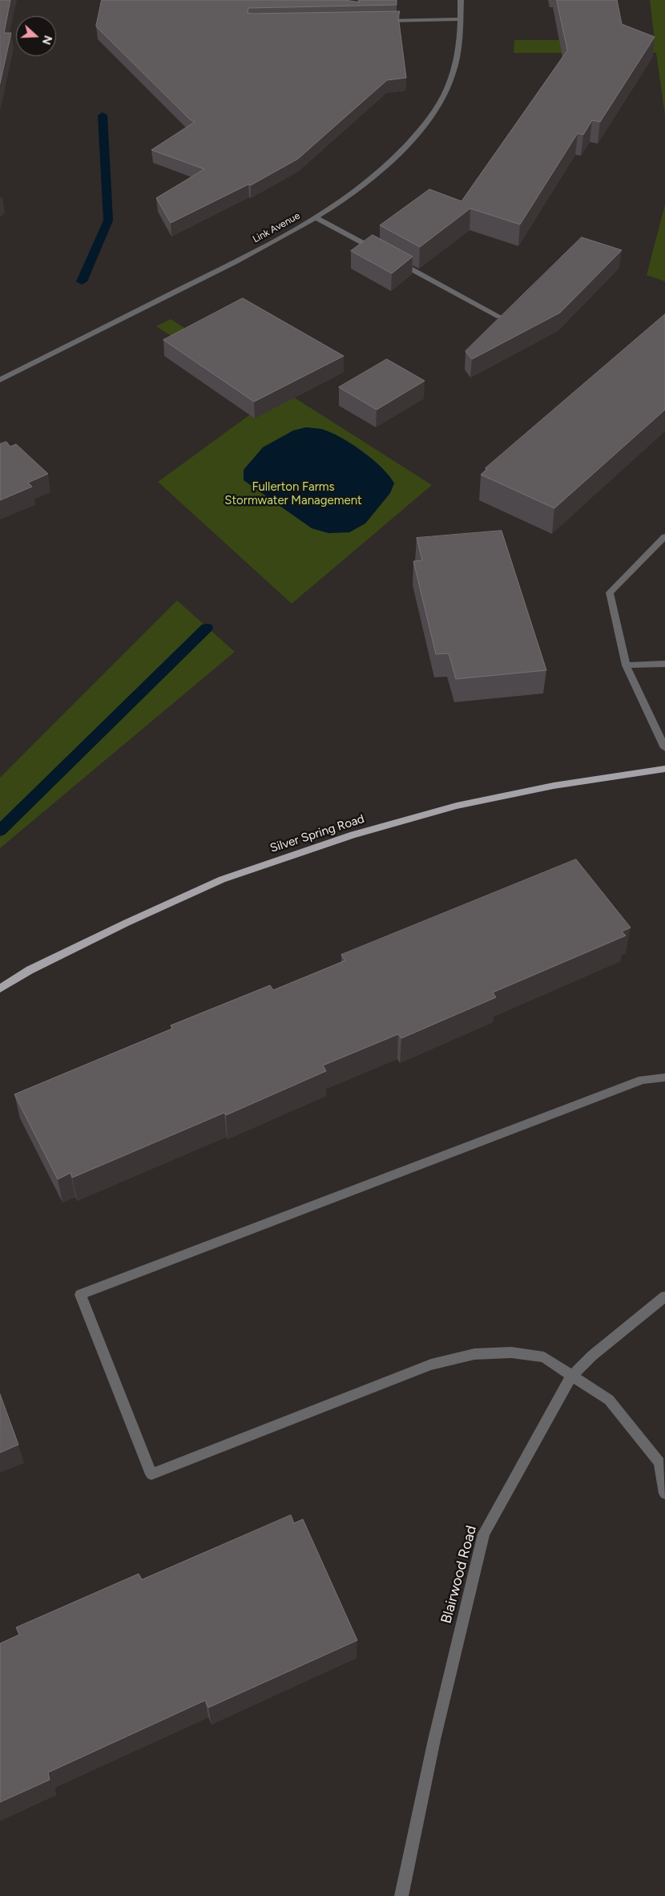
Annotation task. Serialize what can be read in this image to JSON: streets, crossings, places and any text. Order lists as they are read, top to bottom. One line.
{"streets":{"main road":["Silver Spring Road"],"street":["Link Avenue","Blairwood Road"]},"parks":["Fullerton Farms Stormwater Management"],"north":"right"}
